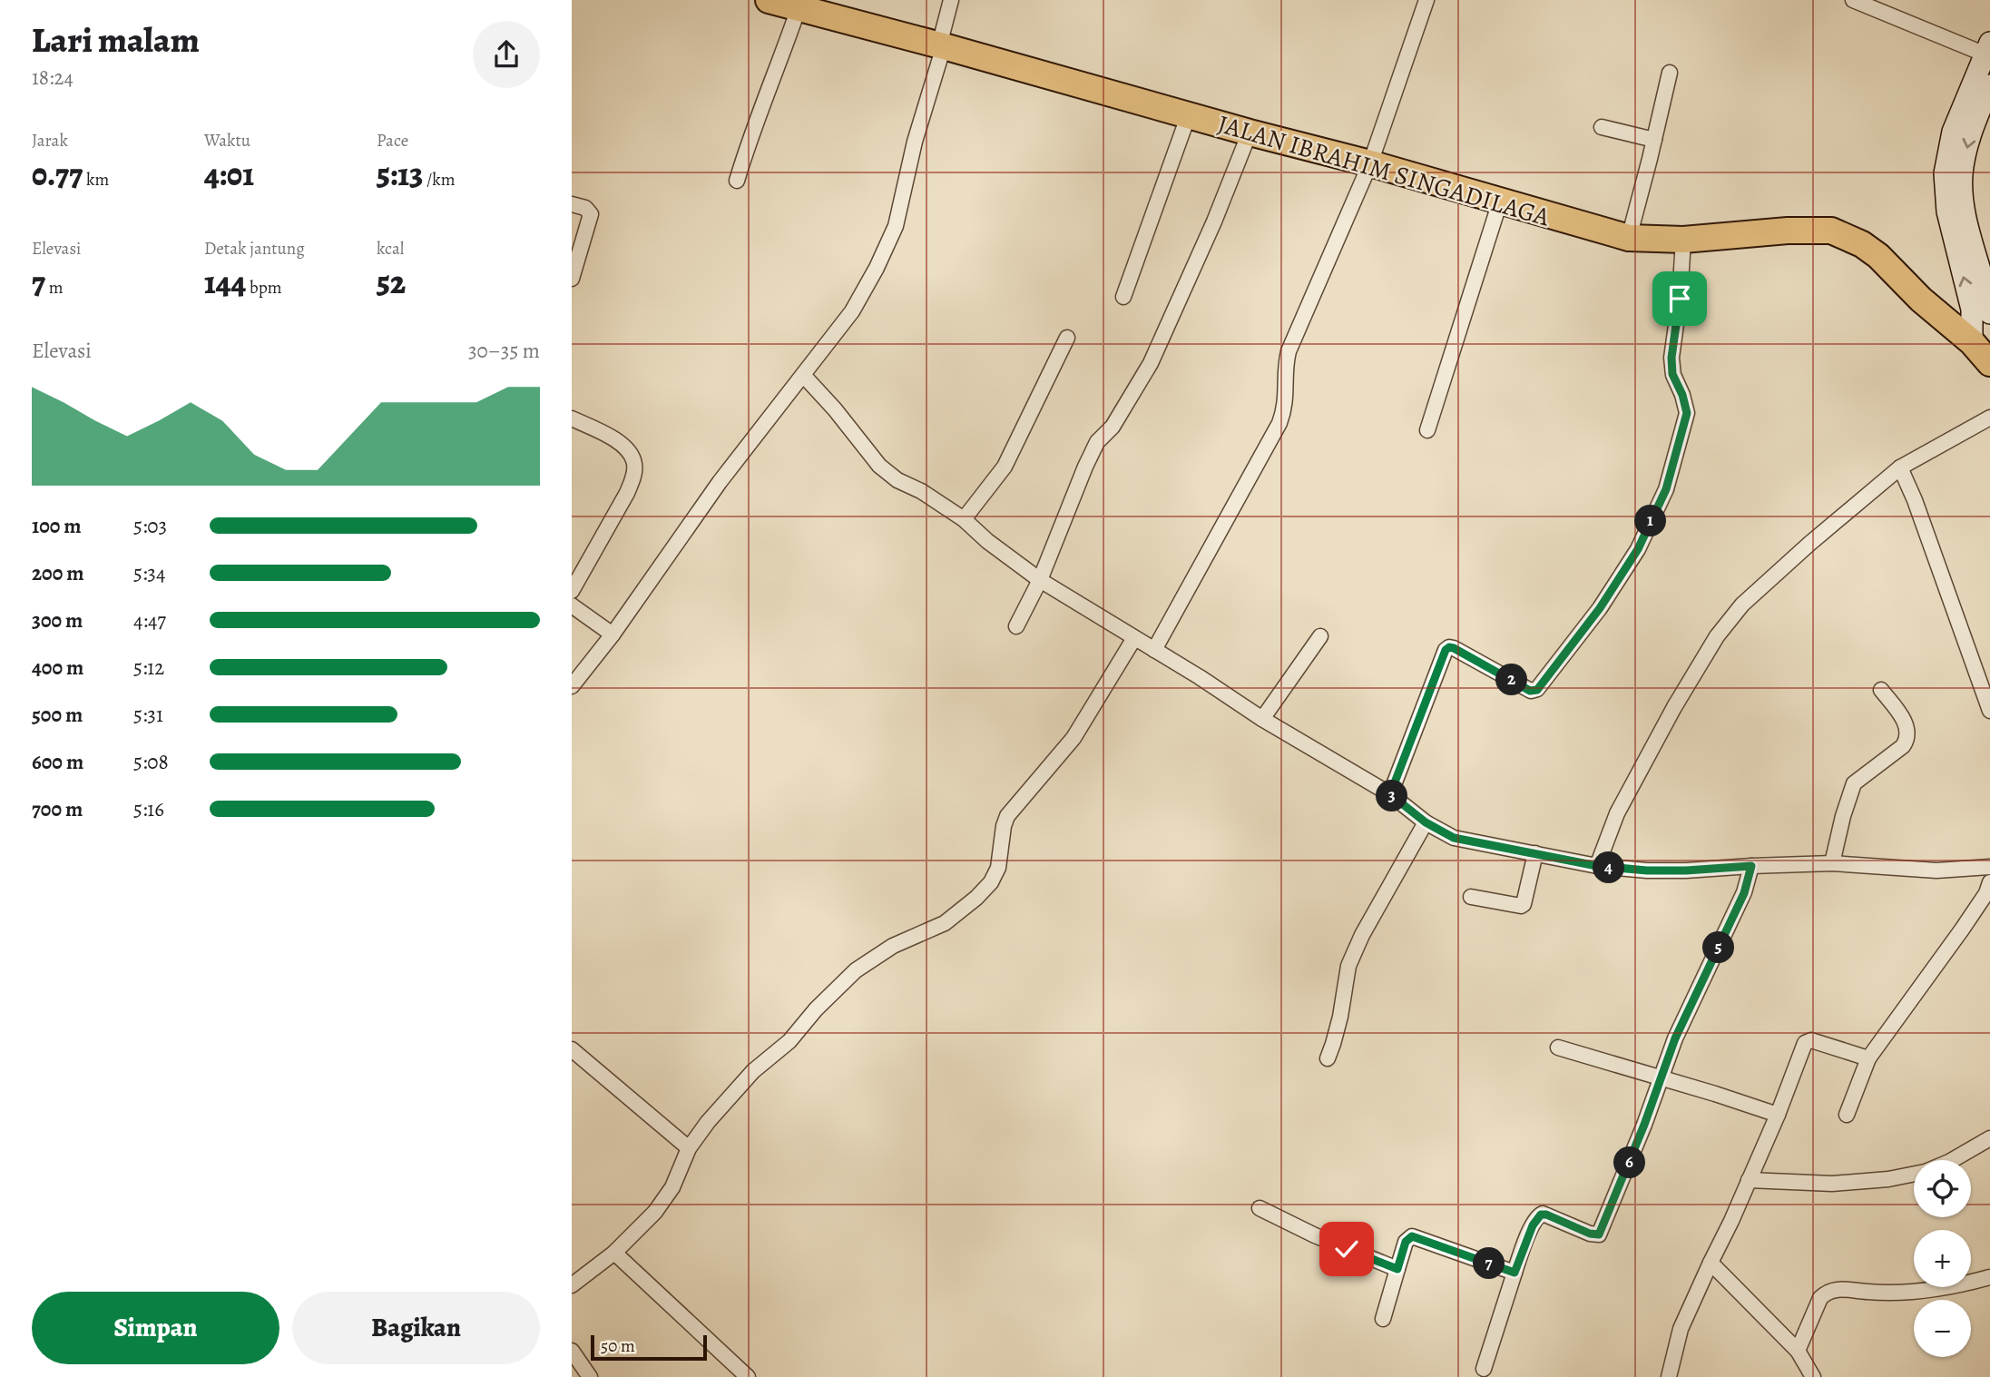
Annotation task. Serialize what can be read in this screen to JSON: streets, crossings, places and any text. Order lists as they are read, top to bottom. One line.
{"streets":{"highway":["JALAN IBRAHIM SINGADILAGA"]},"scale_bar":"50 m","page":{"heading":["Lari malam","18:24"],"stats":[["Jarak","0.77 km"],["Waktu","4:01"],["Pace","5:13 /km"],["Elevasi","7 m"],["Detak jantung","144 bpm"],["kcal","52"]],"chart":["Elevasi","30–35 m"],"list":[{"name":"100 m","note":"5:03"},{"name":"200 m","note":"5:34"},{"name":"300 m","note":"4:47"},{"name":"400 m","note":"5:12"},{"name":"500 m","note":"5:31"},{"name":"600 m","note":"5:08"},{"name":"700 m","note":"5:16"}],"pins":["1","2","3","4","5","6","7"],"map_buttons":["+","−"],"buttons":["Simpan","Bagikan"],"scale":"50 m"}}
